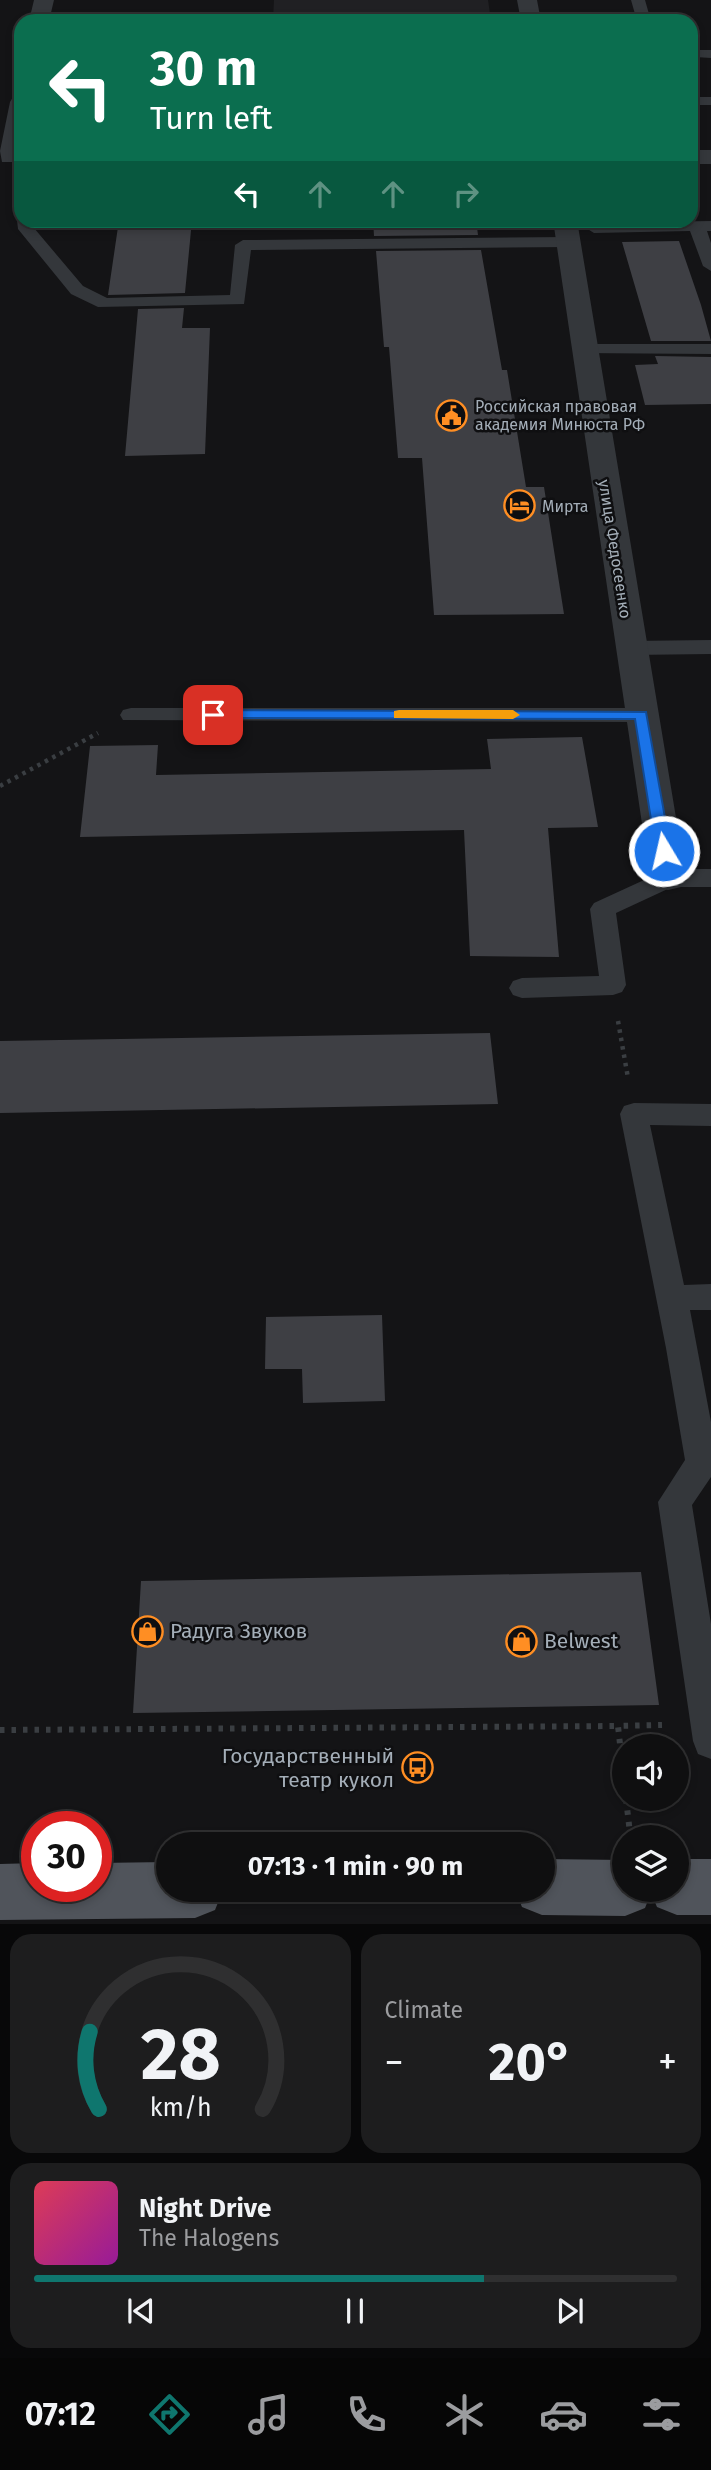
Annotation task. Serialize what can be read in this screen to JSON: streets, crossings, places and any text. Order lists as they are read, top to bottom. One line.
{"streets":{"street":["улица Федосеенко"]},"places":{"public building":["Российская правовая академия Минюста РФ"],"hotel":["Мирта"],"shop":["Радуга Звуков","Belwest"],"bus stop":["Государственный театр кукол"]},"page":{"turn":["30 m","Turn left"],"limit":"30","trip":"07:13 · 1 min · 90 m","tile":"Climate","heat":["−","20°","+"],"song":["Night Drive","The Halogens"],"tabs":"07:12","gauge":["28","km/h"]}}
